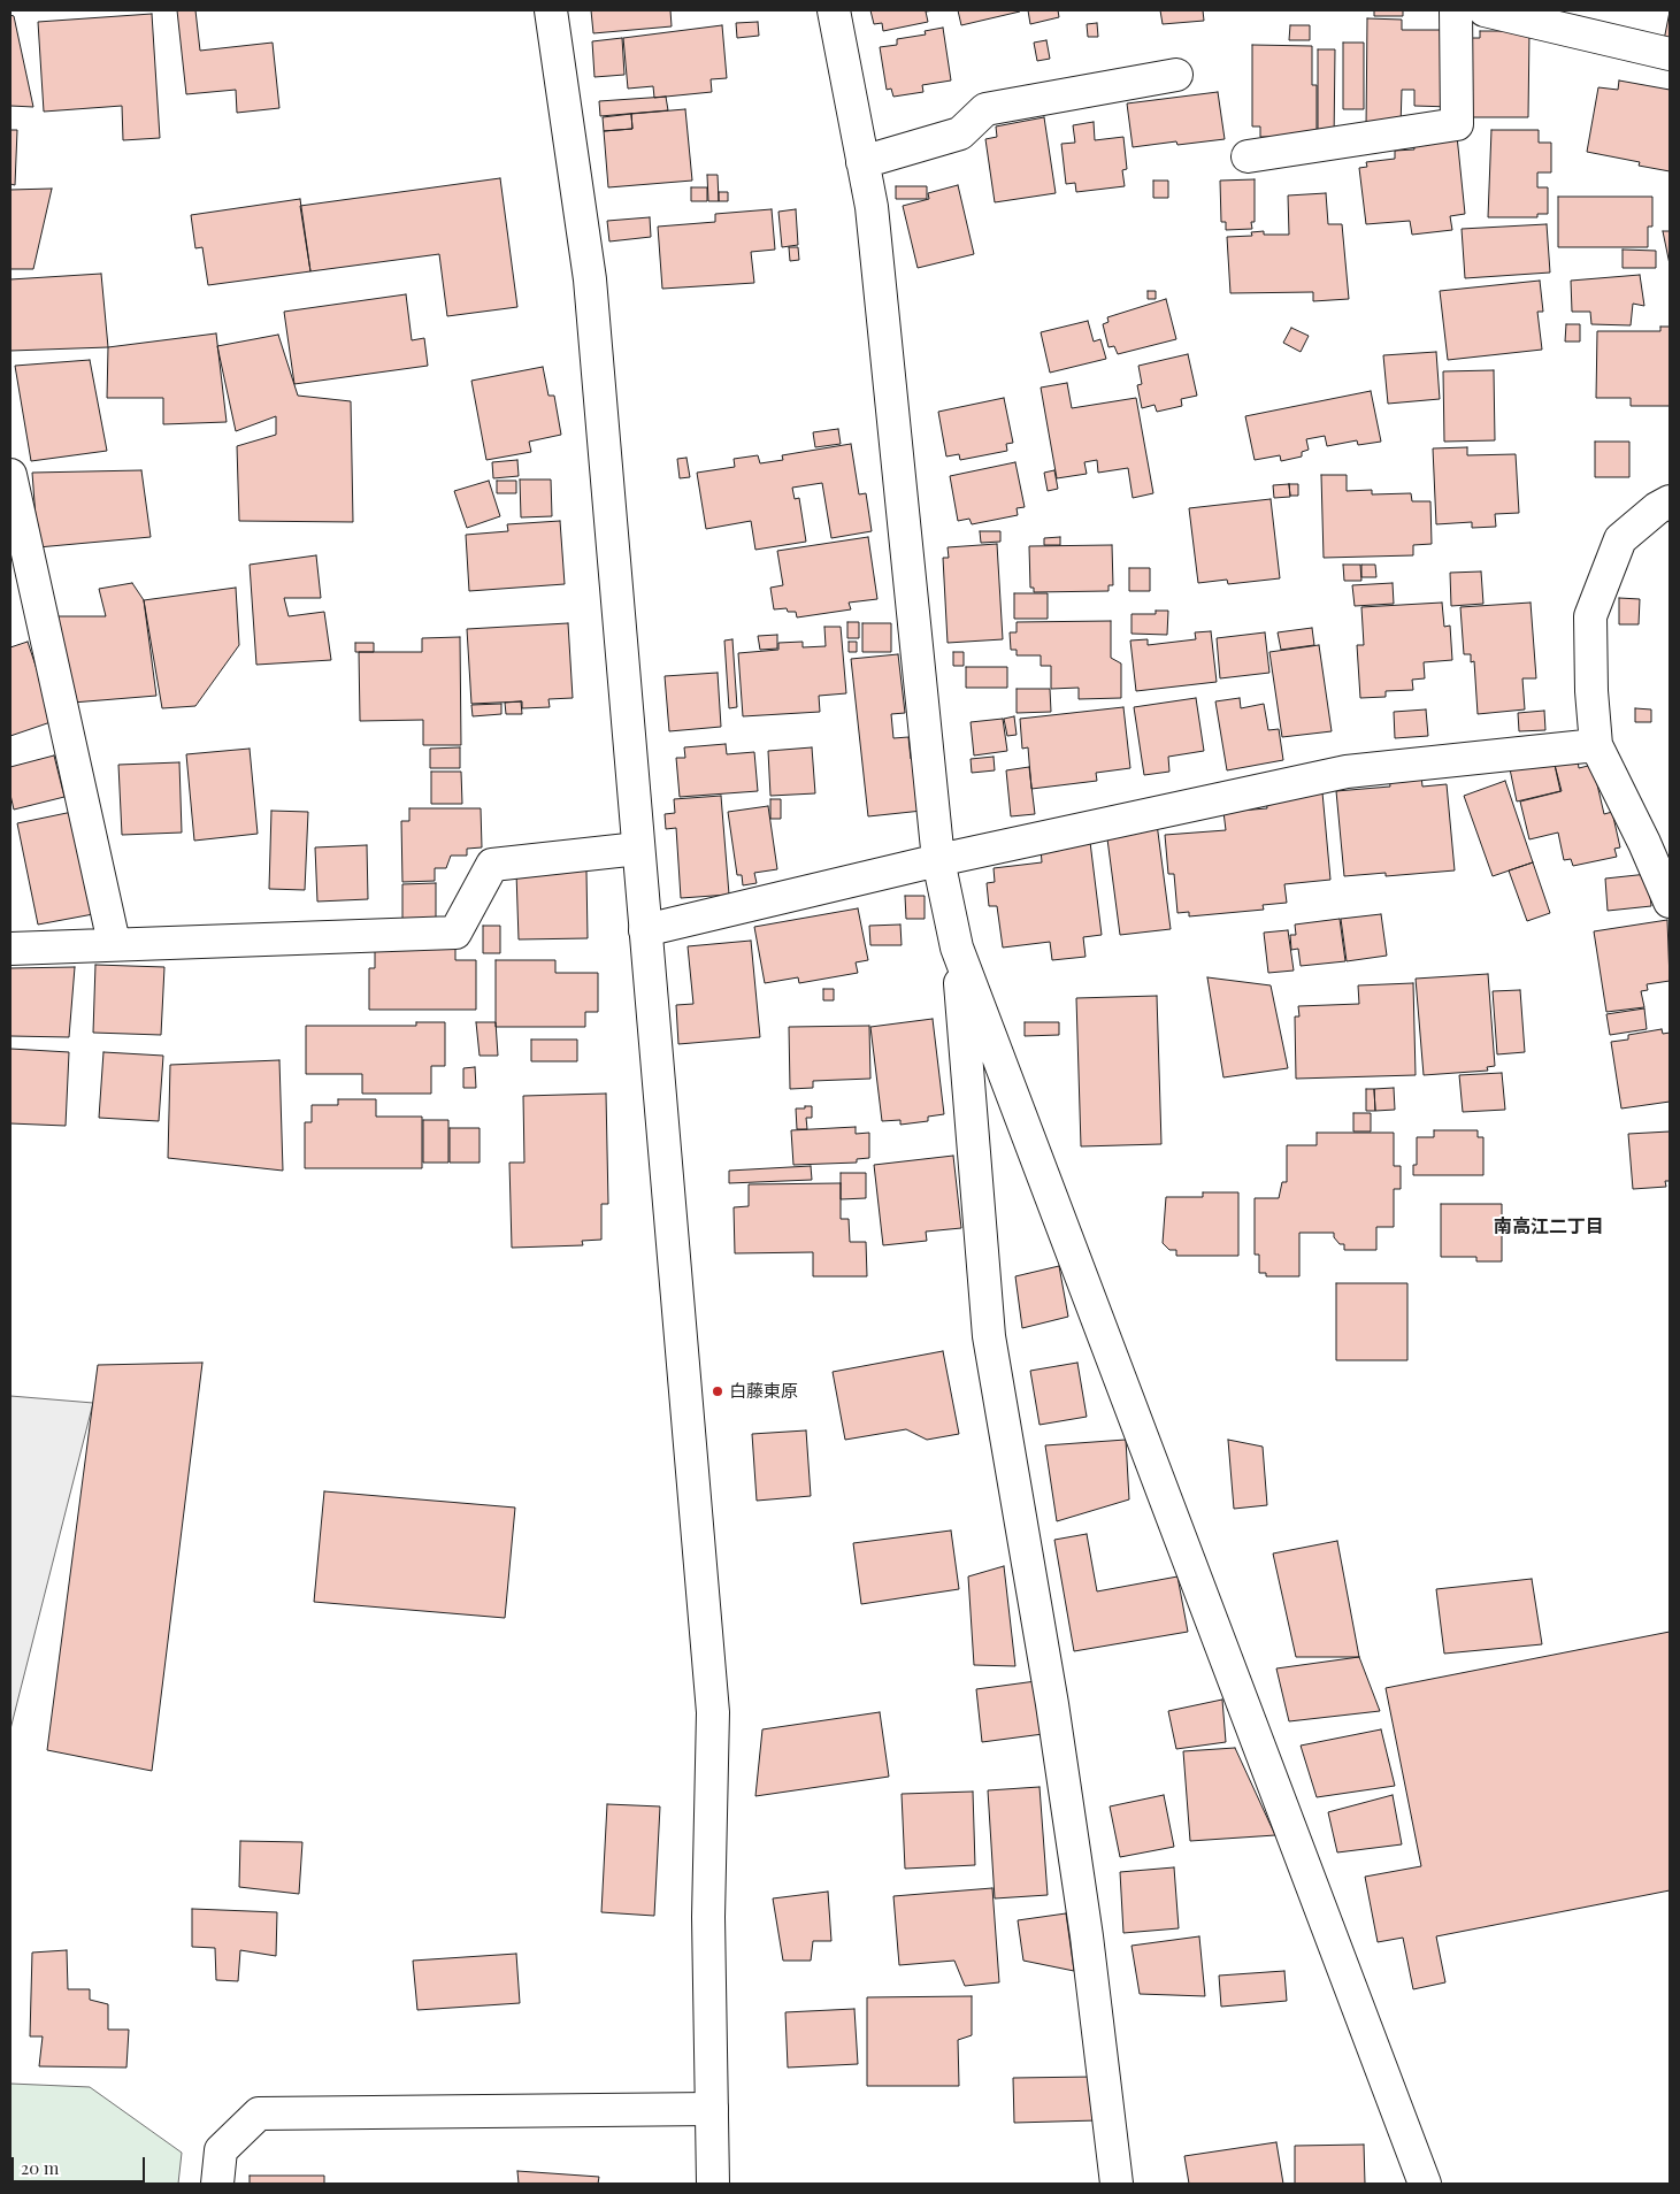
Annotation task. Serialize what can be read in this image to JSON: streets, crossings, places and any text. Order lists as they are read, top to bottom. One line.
{"districts":["南高江二丁目"],"places":["白藤東原"],"scale_bar":"20 m"}
